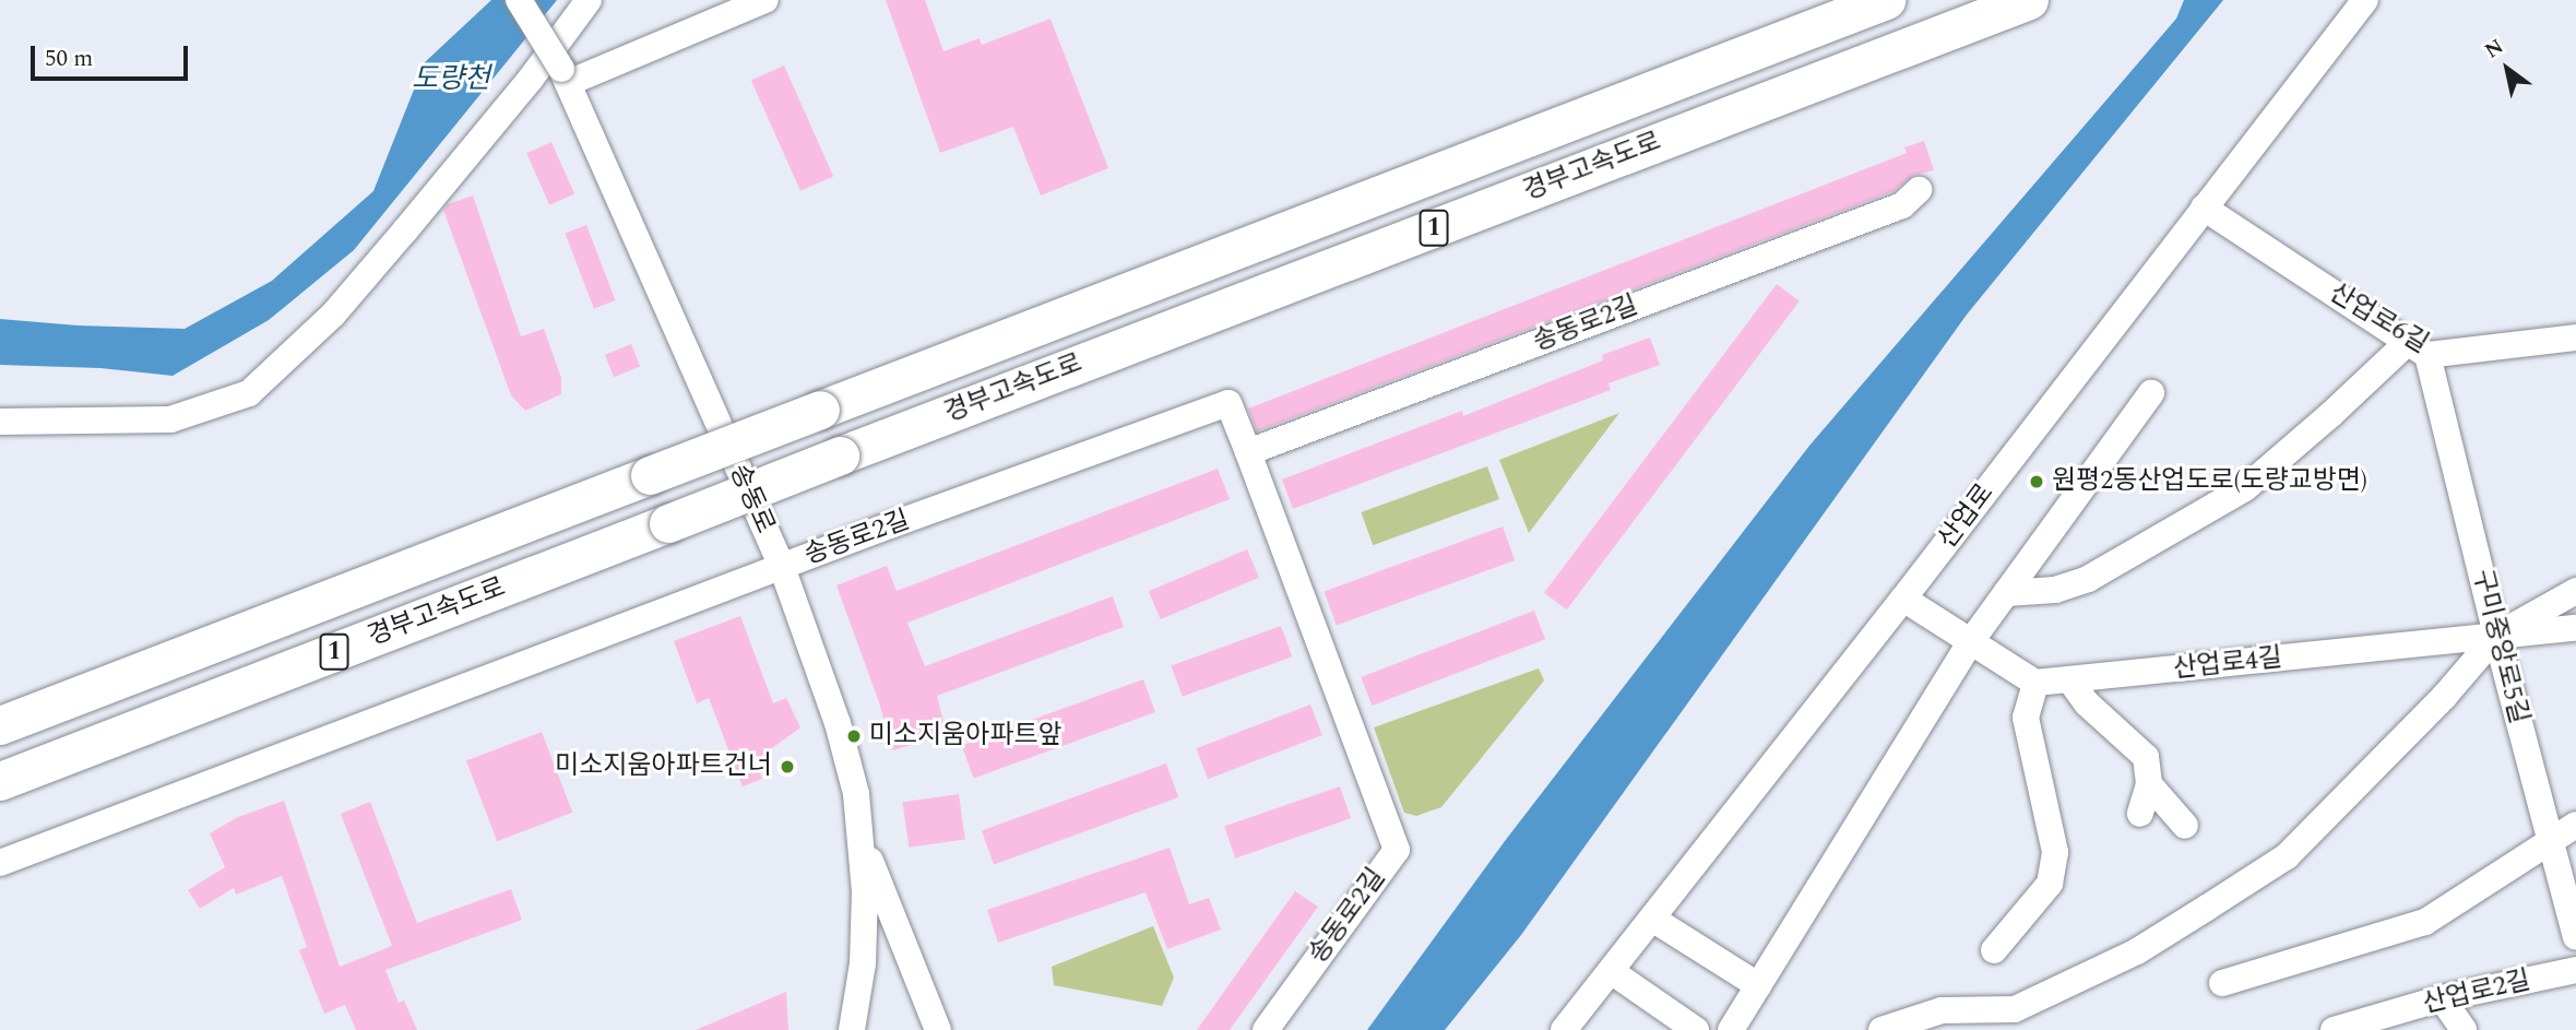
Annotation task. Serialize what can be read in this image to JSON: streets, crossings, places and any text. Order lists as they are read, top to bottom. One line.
{"streets":{"highway":["경부고속도로","1"],"street":["산업로6길","송동로2길","송동로","산업로","구미중앙로5길","산업로4길","산업로2길"]},"crossings":[["산업로6길","산업로"],["산업로6길","구미중앙로5길"],["송동로2길","송동로"],["구미중앙로5길","산업로4길"]],"water":["도량천"],"places":["원평2동산업도로(도량교방면)","미소지움아파트앞","미소지움아파트건너"],"scale_bar":"50 m","north":"top left"}
